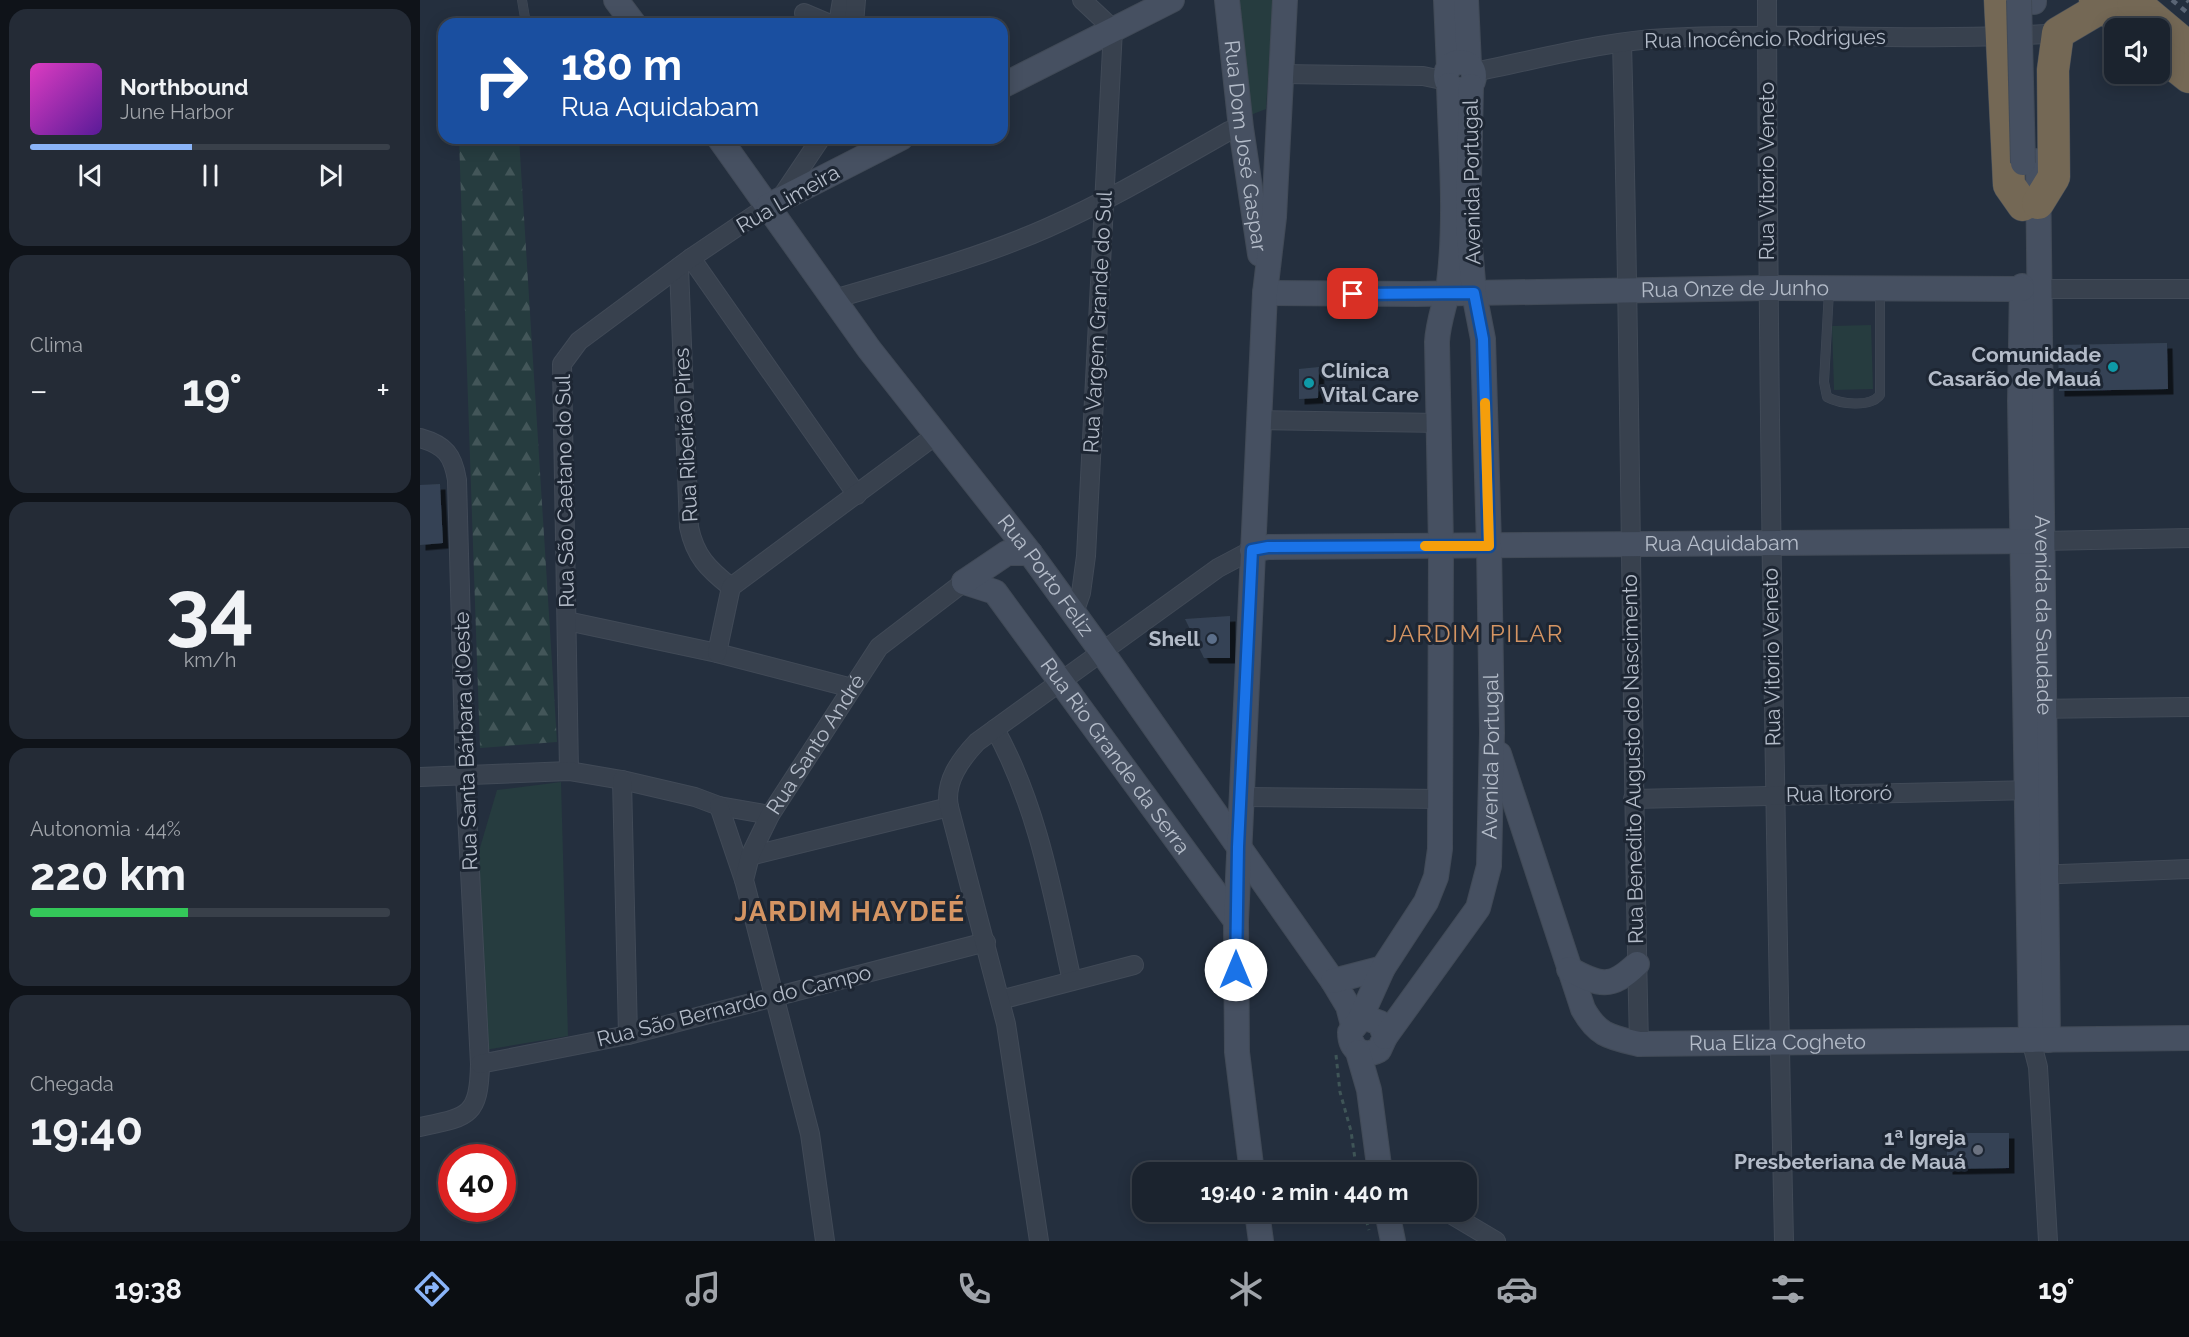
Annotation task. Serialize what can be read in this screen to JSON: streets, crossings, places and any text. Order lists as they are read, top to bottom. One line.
{"streets":{"street":["Rua Inocêncio Rodrigues","Rua Dom José Gaspar","Rua Vitorio Veneto","Avenida Portugal","Rua Limeira","Rua Onze de Junho","Rua Vargem Grande do Sul","Rua Ribeirão Pires","Rua São Caetano do Sul","Rua Aquidabam","Rua Porto Feliz","Avenida da Saudade","Rua Santa Bárbara d'Oeste","Rua Santo André","Rua Rio Grande da Serra","Rua Benedito Augusto do Nascimento","Rua Itororó","Rua São Bernardo do Campo","Rua Eliza Cogheto"]},"crossings":[["Rua Inocêncio Rodrigues","Rua Vitorio Veneto"],["Rua Inocêncio Rodrigues","Avenida Portugal"],["Rua Inocêncio Rodrigues","Rua Benedito Augusto do Nascimento"],["Rua Dom José Gaspar","Rua Onze de Junho"],["Rua Vitorio Veneto","Rua Onze de Junho"],["Rua Vitorio Veneto","Rua Aquidabam"],["Rua Vitorio Veneto","Rua Itororó"],["Rua Vitorio Veneto","Rua Eliza Cogheto"],["Avenida Portugal","Rua Onze de Junho"],["Avenida Portugal","Rua Aquidabam"],["Avenida Portugal","Rua Porto Feliz"],["Avenida Portugal","Rua Eliza Cogheto"],["Rua Limeira","Rua Ribeirão Pires"],["Rua Limeira","Rua São Caetano do Sul"],["Rua Limeira","Rua Porto Feliz"],["Rua Onze de Junho","Avenida da Saudade"],["Rua Onze de Junho","Rua Benedito Augusto do Nascimento"],["Rua Vargem Grande do Sul","Rua Porto Feliz"],["Rua Ribeirão Pires","Rua São Caetano do Sul"],["Rua Aquidabam","Avenida da Saudade"],["Rua Aquidabam","Rua Benedito Augusto do Nascimento"],["Rua Porto Feliz","Rua Santo André"],["Avenida da Saudade","Rua Itororó"],["Avenida da Saudade","Rua Eliza Cogheto"],["Rua Santa Bárbara d'Oeste","Rua São Bernardo do Campo"],["Rua Santo André","Rua São Bernardo do Campo"],["Rua Benedito Augusto do Nascimento","Rua Itororó"],["Rua Benedito Augusto do Nascimento","Rua Eliza Cogheto"]],"districts":["JARDIM PILAR","JARDIM HAYDEÉ"],"places":["Comunidade Casarão de Mauá","Clínica Vital Care","Shell","1ª Igreja Presbeteriana de Mauá"],"page":{"turn":["180 m","Rua Aquidabam"],"song":["Northbound","June Harbor"],"tile":["Clima",["34","km/h"],["Autonomia · 44%","220 km"],["Chegada","19:40"]],"heat":["−","19°","+"],"limit":"40","trip":"19:40 · 2 min · 440 m","tabs":["19:38","19°"]}}
